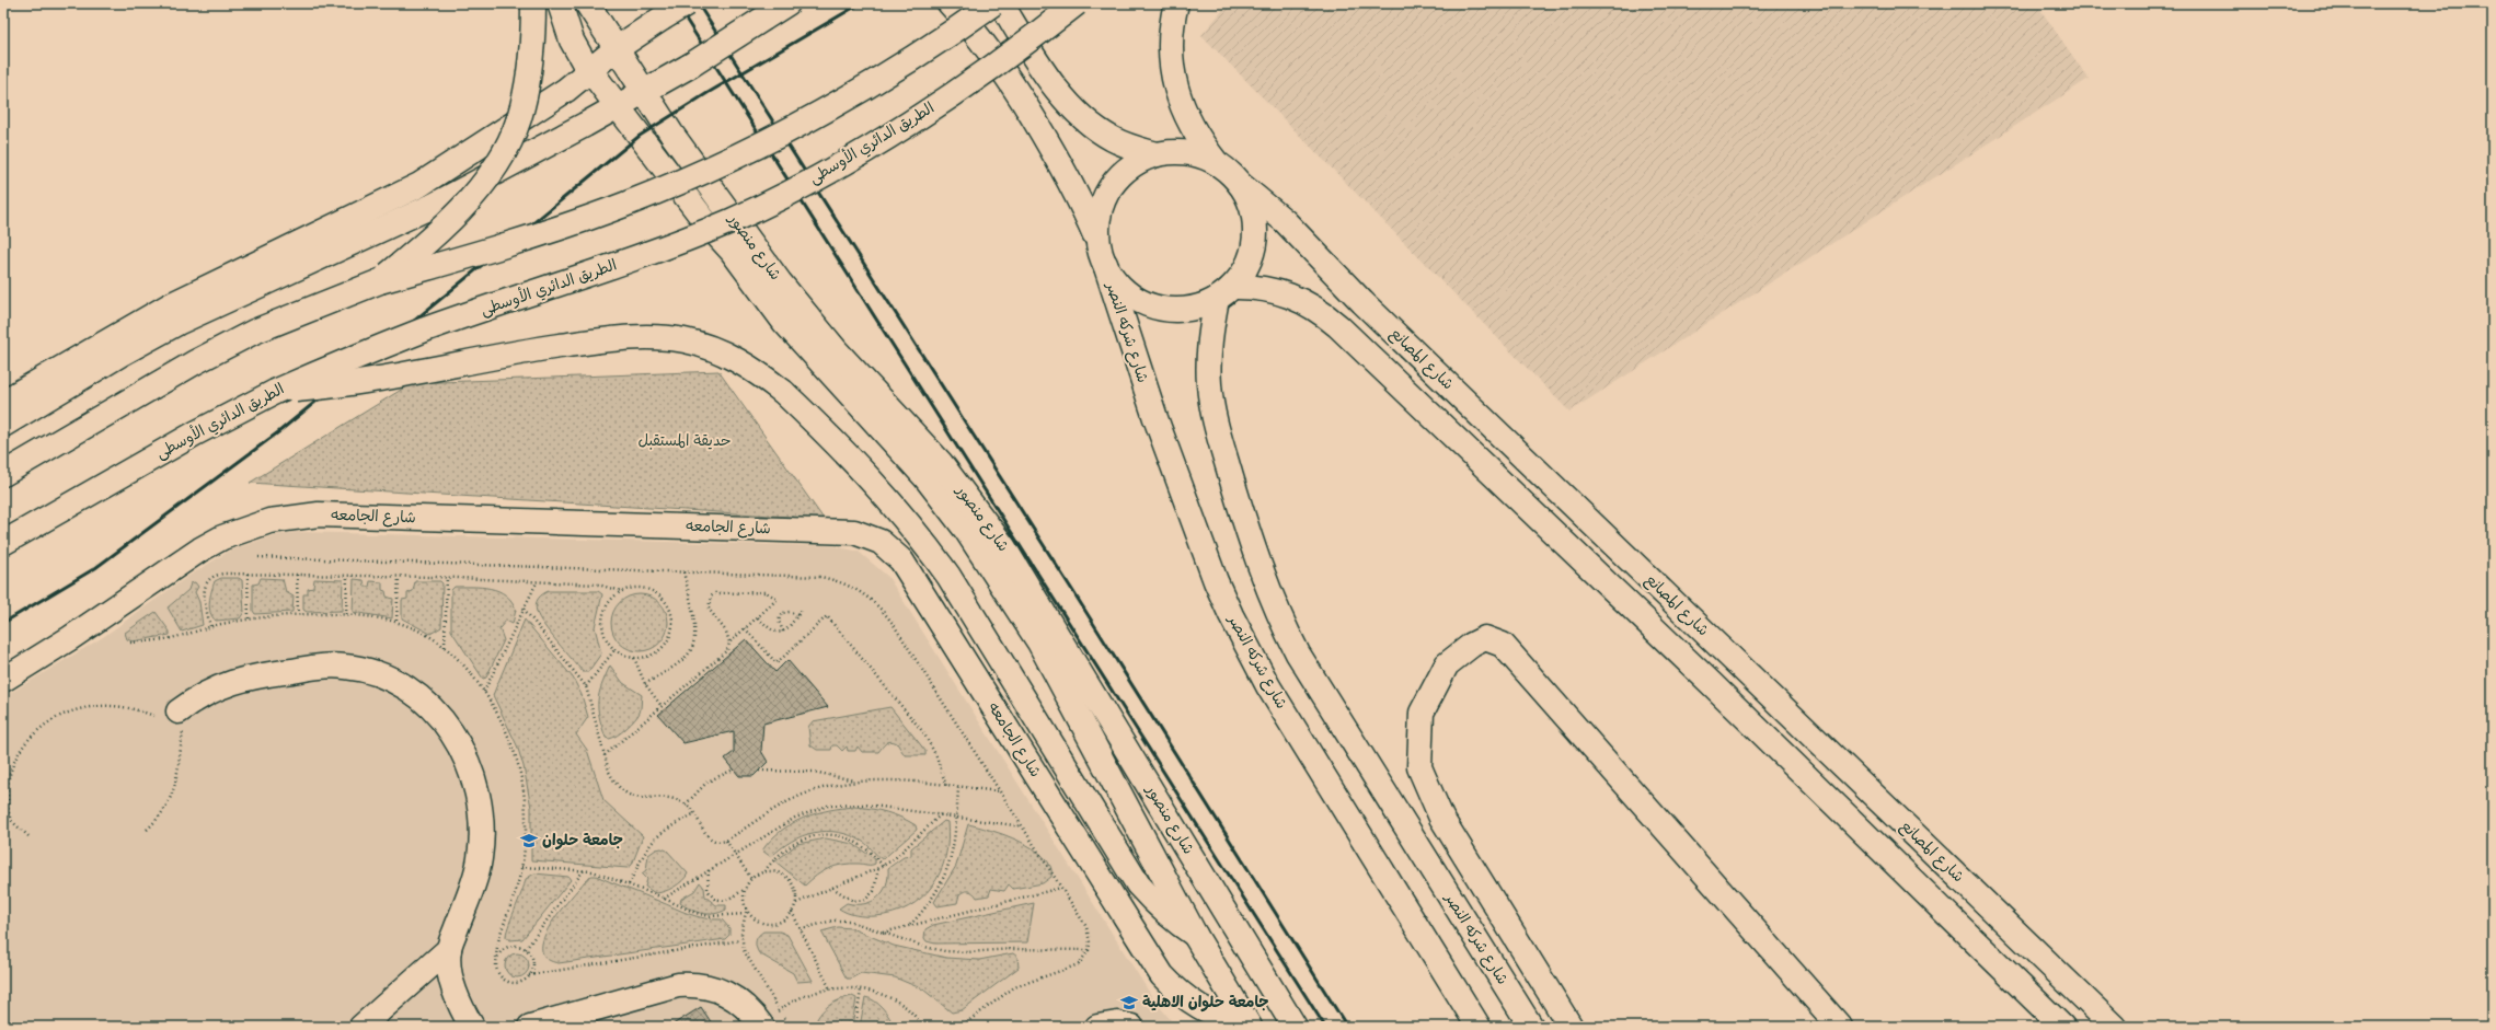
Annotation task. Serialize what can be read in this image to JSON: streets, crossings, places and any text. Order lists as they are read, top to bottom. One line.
{"streets":{"main road":["الطريق الدائري الأوسطى","شارع منصور","شارع شركه النصر","شارع المصانع","شارع الجامعه"]},"parks":["حديقة المستقبل"],"places":{"school or university":["جامعة حلوان","جامعة حلوان الاهلية"]}}
